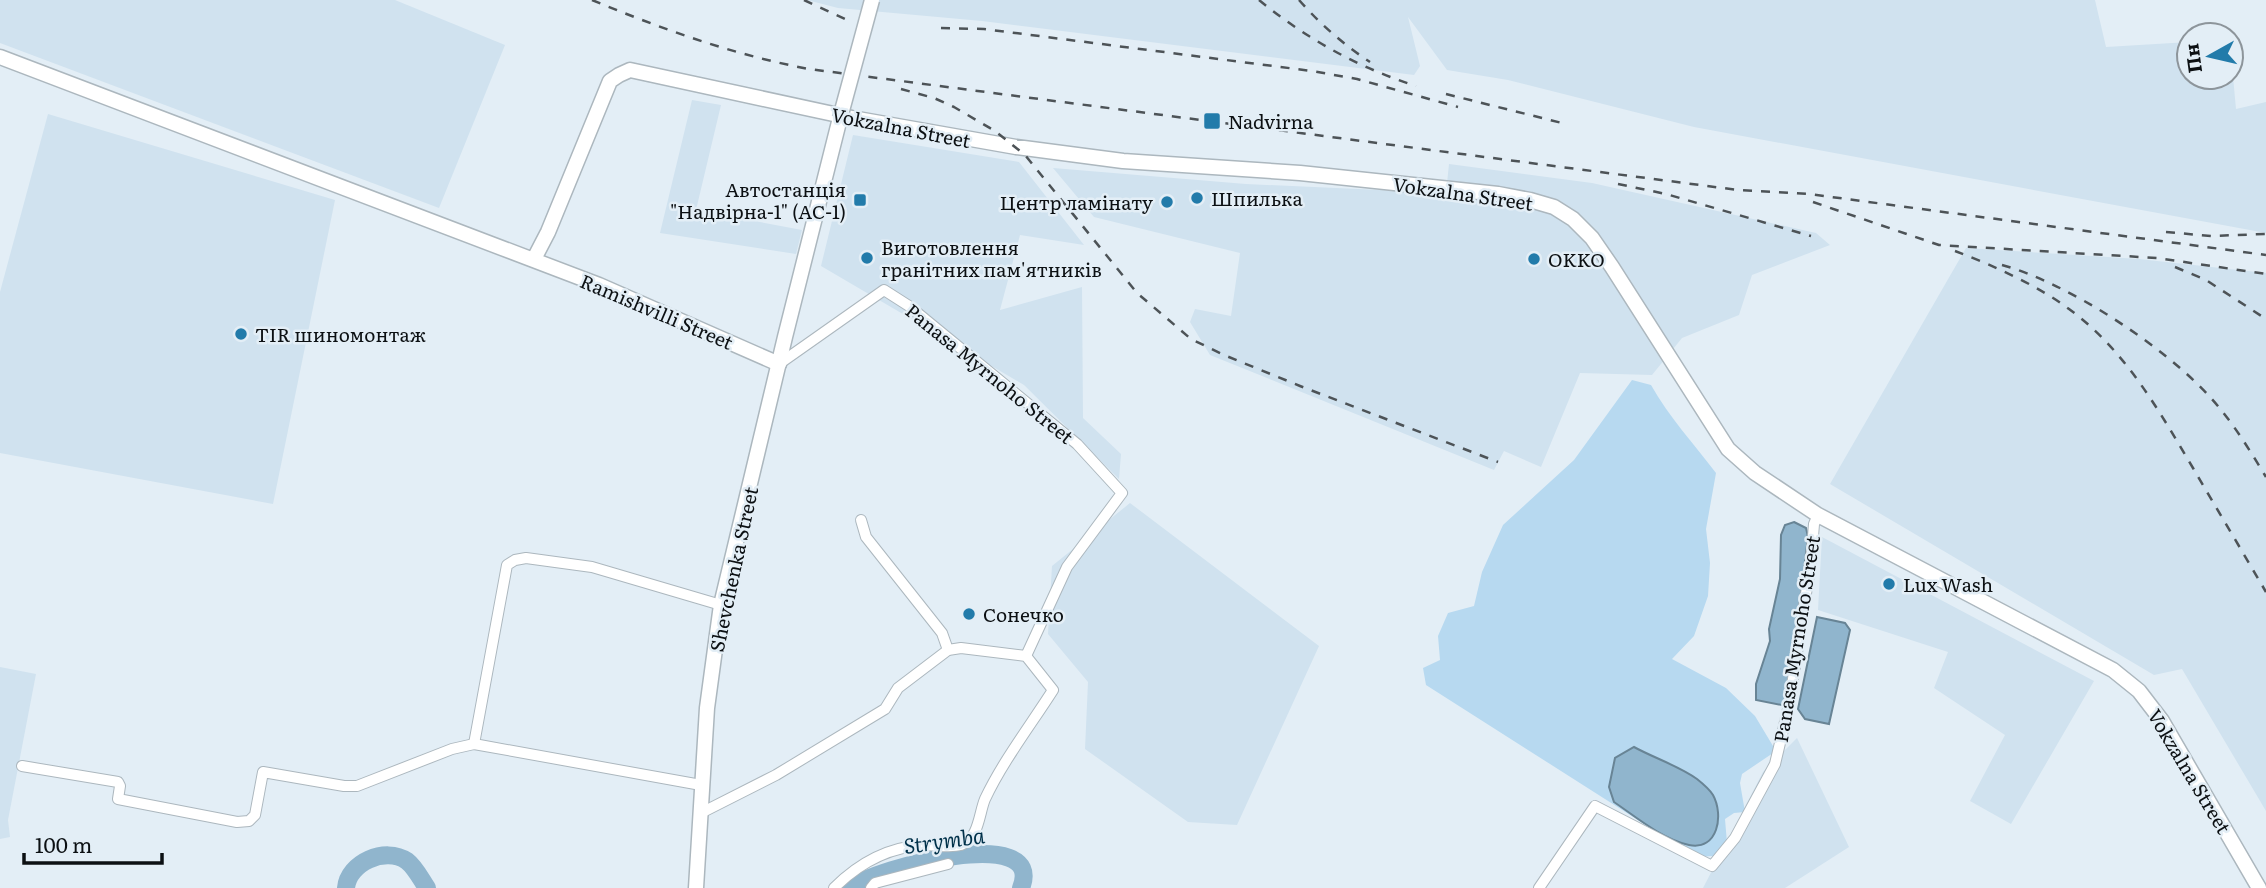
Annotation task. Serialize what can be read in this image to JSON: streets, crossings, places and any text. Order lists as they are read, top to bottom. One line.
{"streets":{"main road":["Vokzalna Street","Ramishvilli Street","Shevchenka Street"],"street":["Panasa Myrnoho Street"]},"crossings":[["Vokzalna Street","Ramishvilli Street"],["Vokzalna Street","Panasa Myrnoho Street"],["Ramishvilli Street","Panasa Myrnoho Street"],["Ramishvilli Street","Shevchenka Street"],["Panasa Myrnoho Street","Shevchenka Street"]],"water":["Strymba"],"places":{"transit":["Nadvirna","Автостанція \"Надвірна-1\" (АС-1)"],"other":["Шпилька","Центр ламінату","Виготовлення гранітних пам'ятників","OKKO","TIR шиномонтаж","Lux Wash","Сонечко"]},"scale_bar":"100 m","north":"left"}
